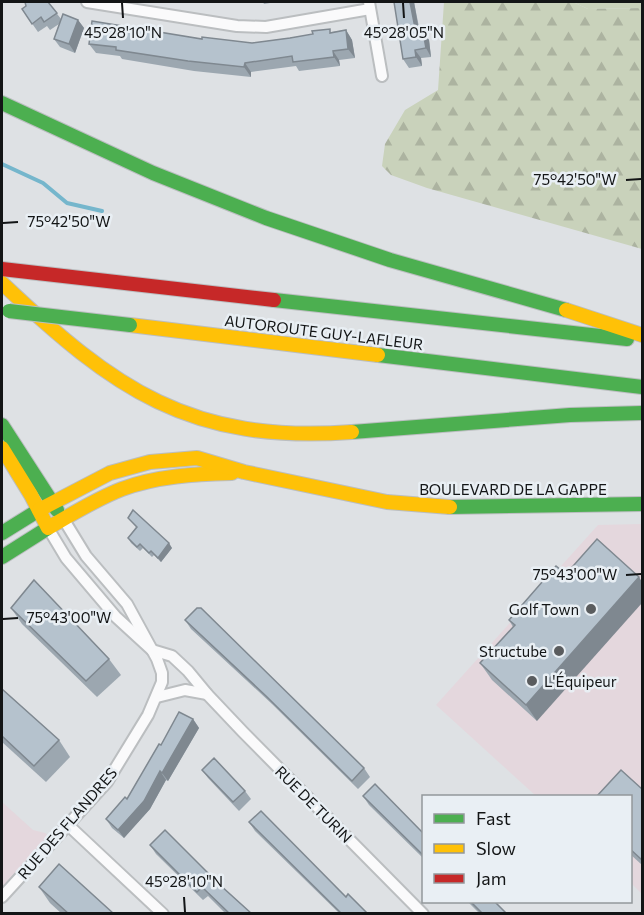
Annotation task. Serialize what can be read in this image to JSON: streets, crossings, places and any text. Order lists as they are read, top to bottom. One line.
{"streets":{"main road":["AUTOROUTE GUY-LAFLEUR","BOULEVARD DE LA GAPPE"],"street":["RUE DE TURIN","RUE DES FLANDRES"]},"crossings":[["BOULEVARD DE LA GAPPE","RUE DE TURIN"],["RUE DE TURIN","RUE DES FLANDRES"]],"places":["Golf Town","Structube","L'Équipeur"],"legend":["Fast","Slow","Jam"],"coordinates":["45°28'10\"N","45°28'05\"N","75°42'50\"W","75°43'00\"W"]}
